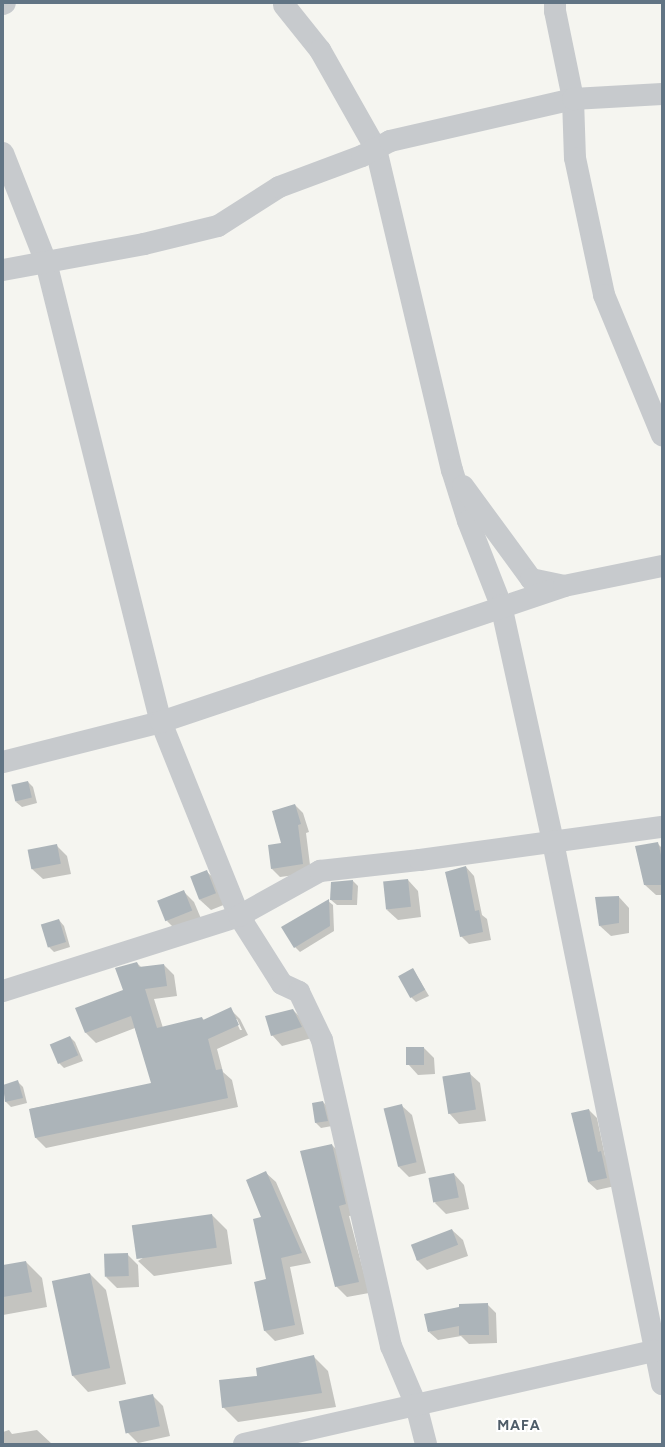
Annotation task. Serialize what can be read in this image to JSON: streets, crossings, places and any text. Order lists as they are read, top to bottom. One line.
{"districts":["MAFA"]}
